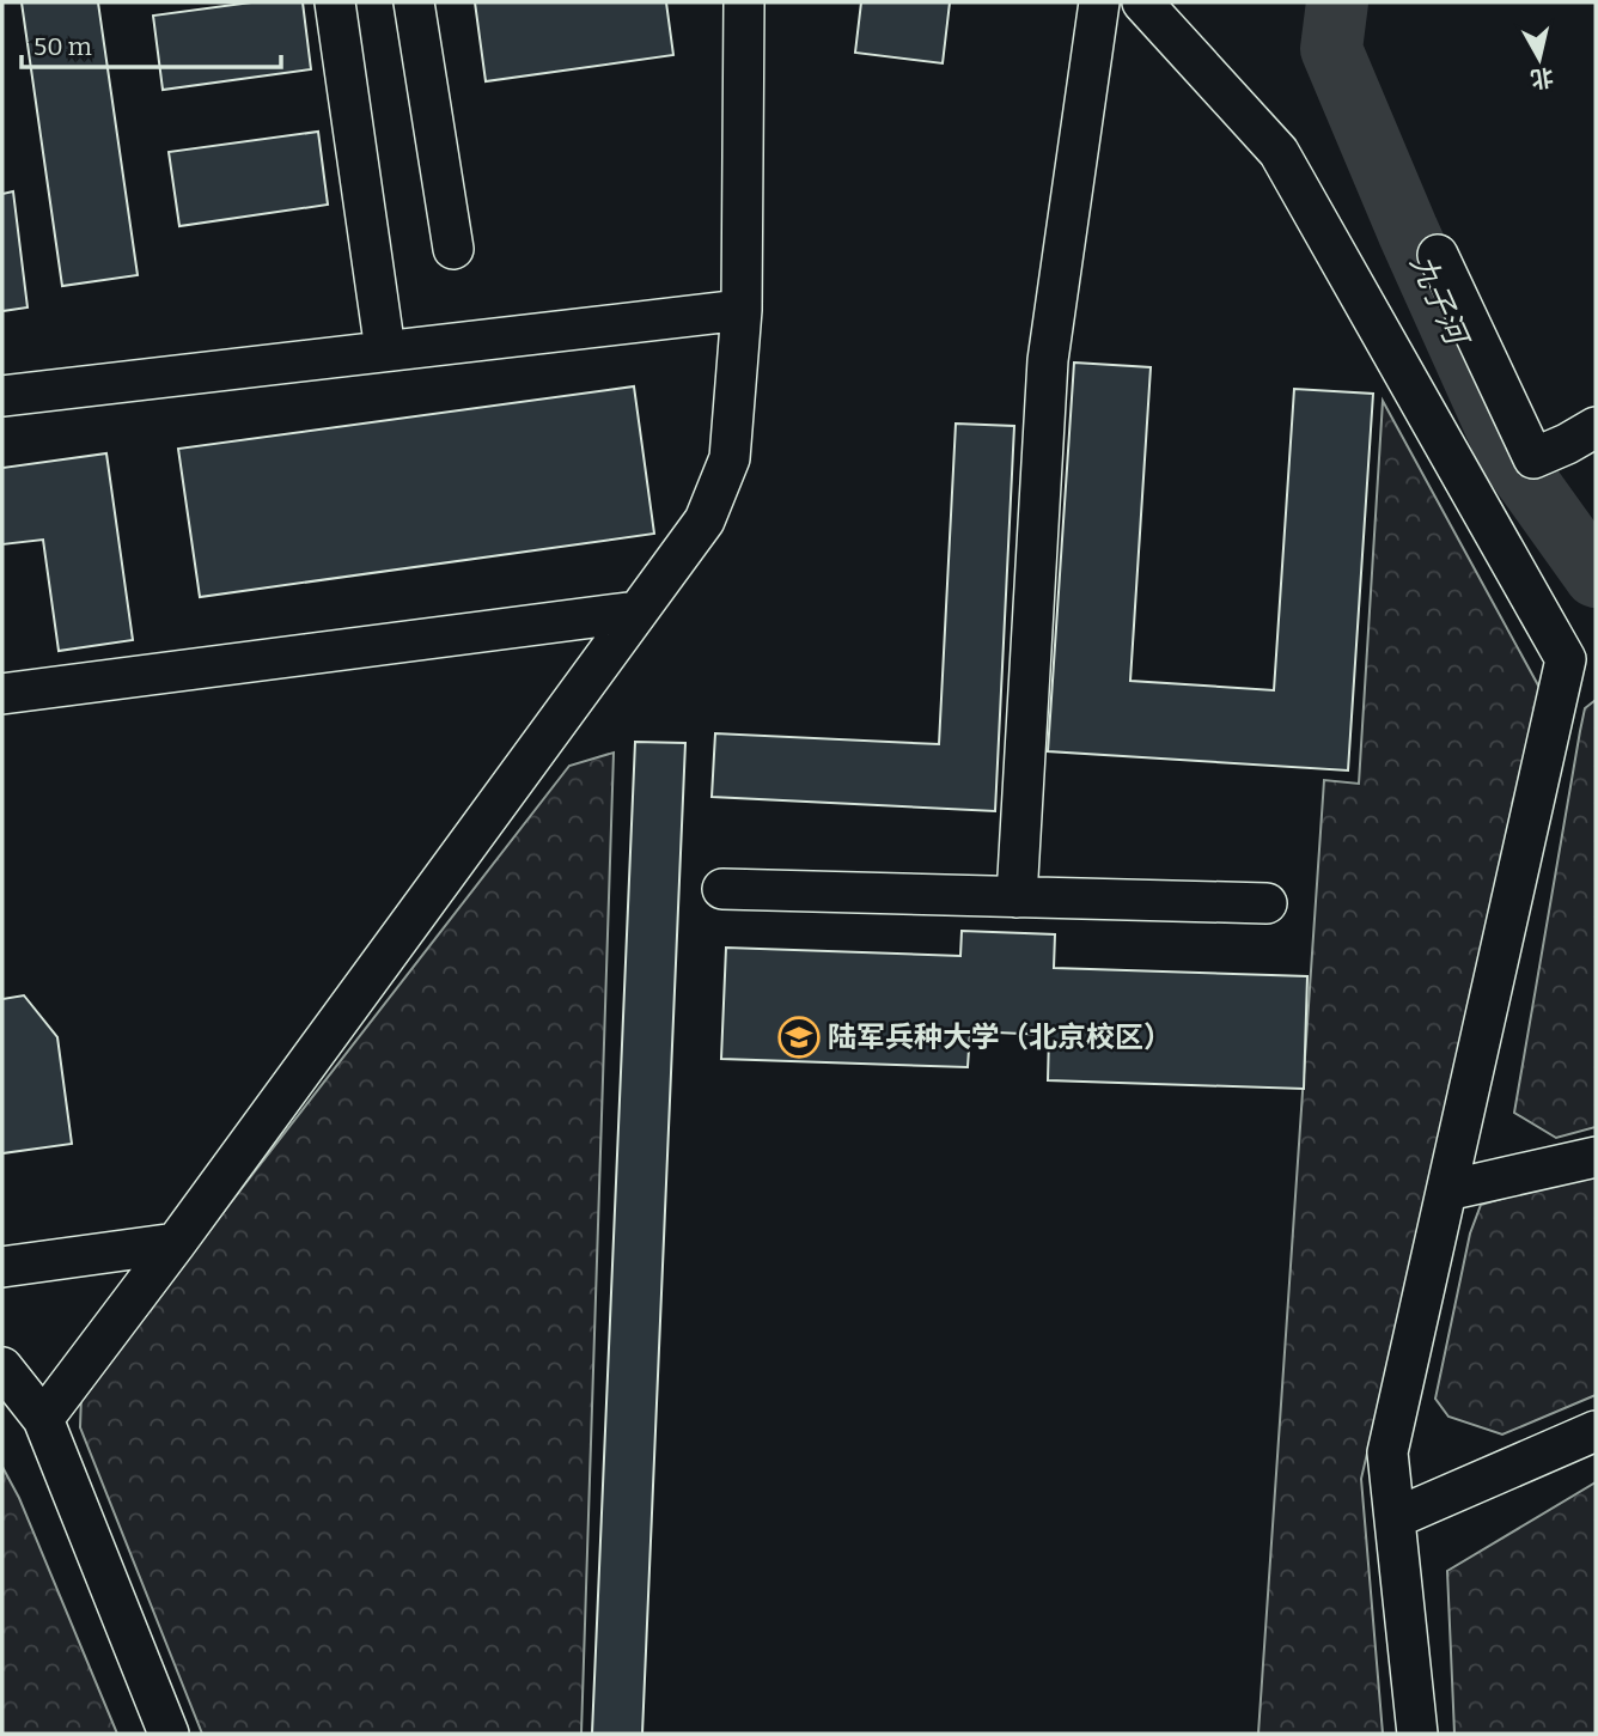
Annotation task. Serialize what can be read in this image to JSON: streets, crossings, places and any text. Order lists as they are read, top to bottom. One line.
{"water":["九子河"],"places":{"school or university":["陆军兵种大学（北京校区）"]},"scale_bar":"50 m","north":"bottom"}
